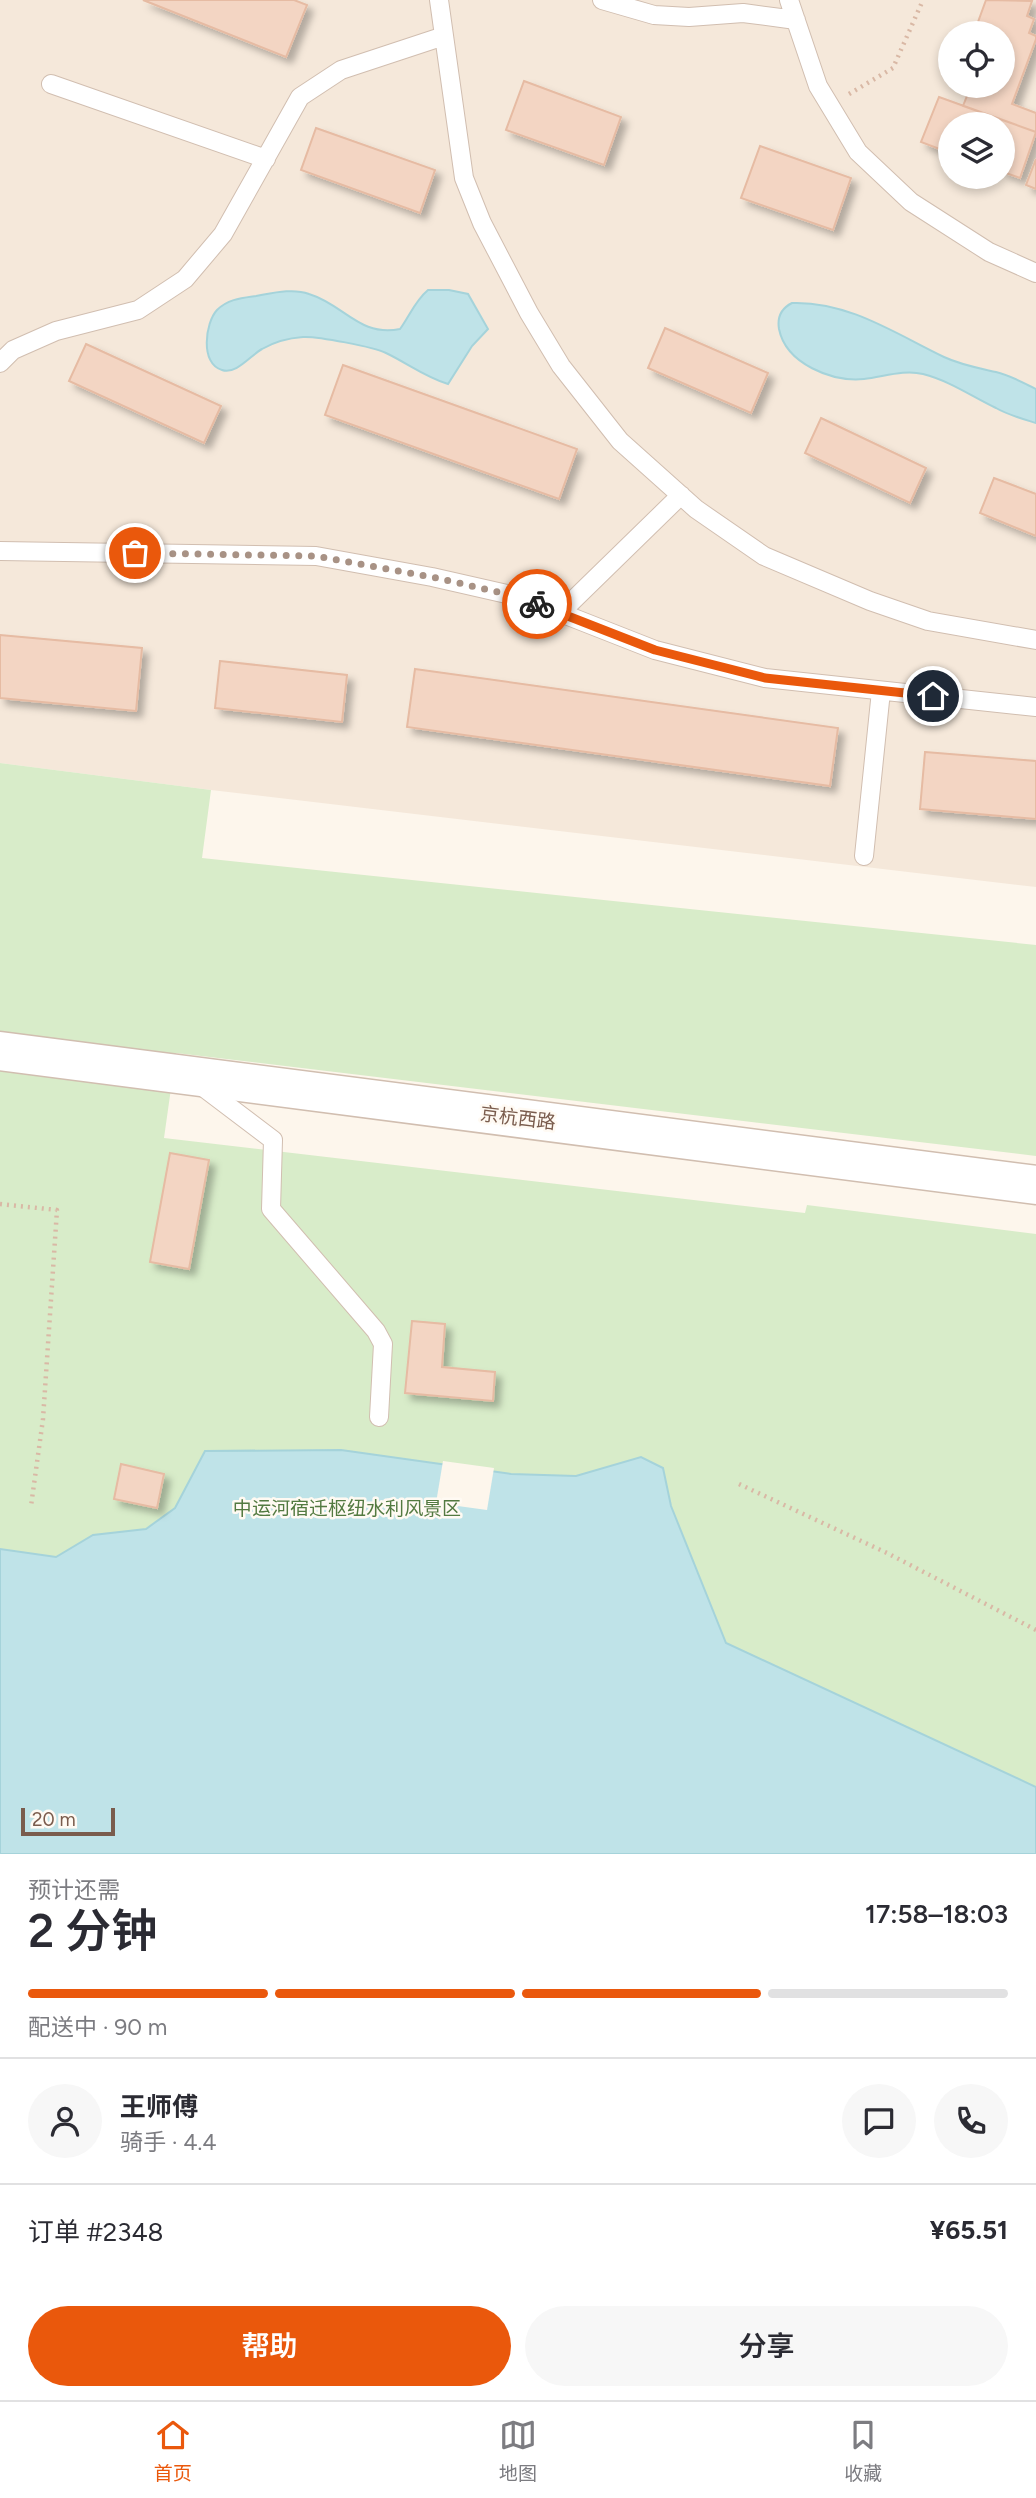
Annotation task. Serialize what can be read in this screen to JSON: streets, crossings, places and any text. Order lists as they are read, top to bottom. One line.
{"streets":{"street":["京杭西路"]},"parks":["中运河宿迁枢纽水利风景区"],"scale_bar":"20 m","page":{"scale":"20 m","heading":["2 分钟","预计还需","17:58–18:03"],"panel":["王师傅","骑手 · 4.4","订单 #2348","¥65.51"],"bar":"配送中 · 90 m","buttons":["帮助","分享"],"tabs":["首页","地图","收藏"]}}
